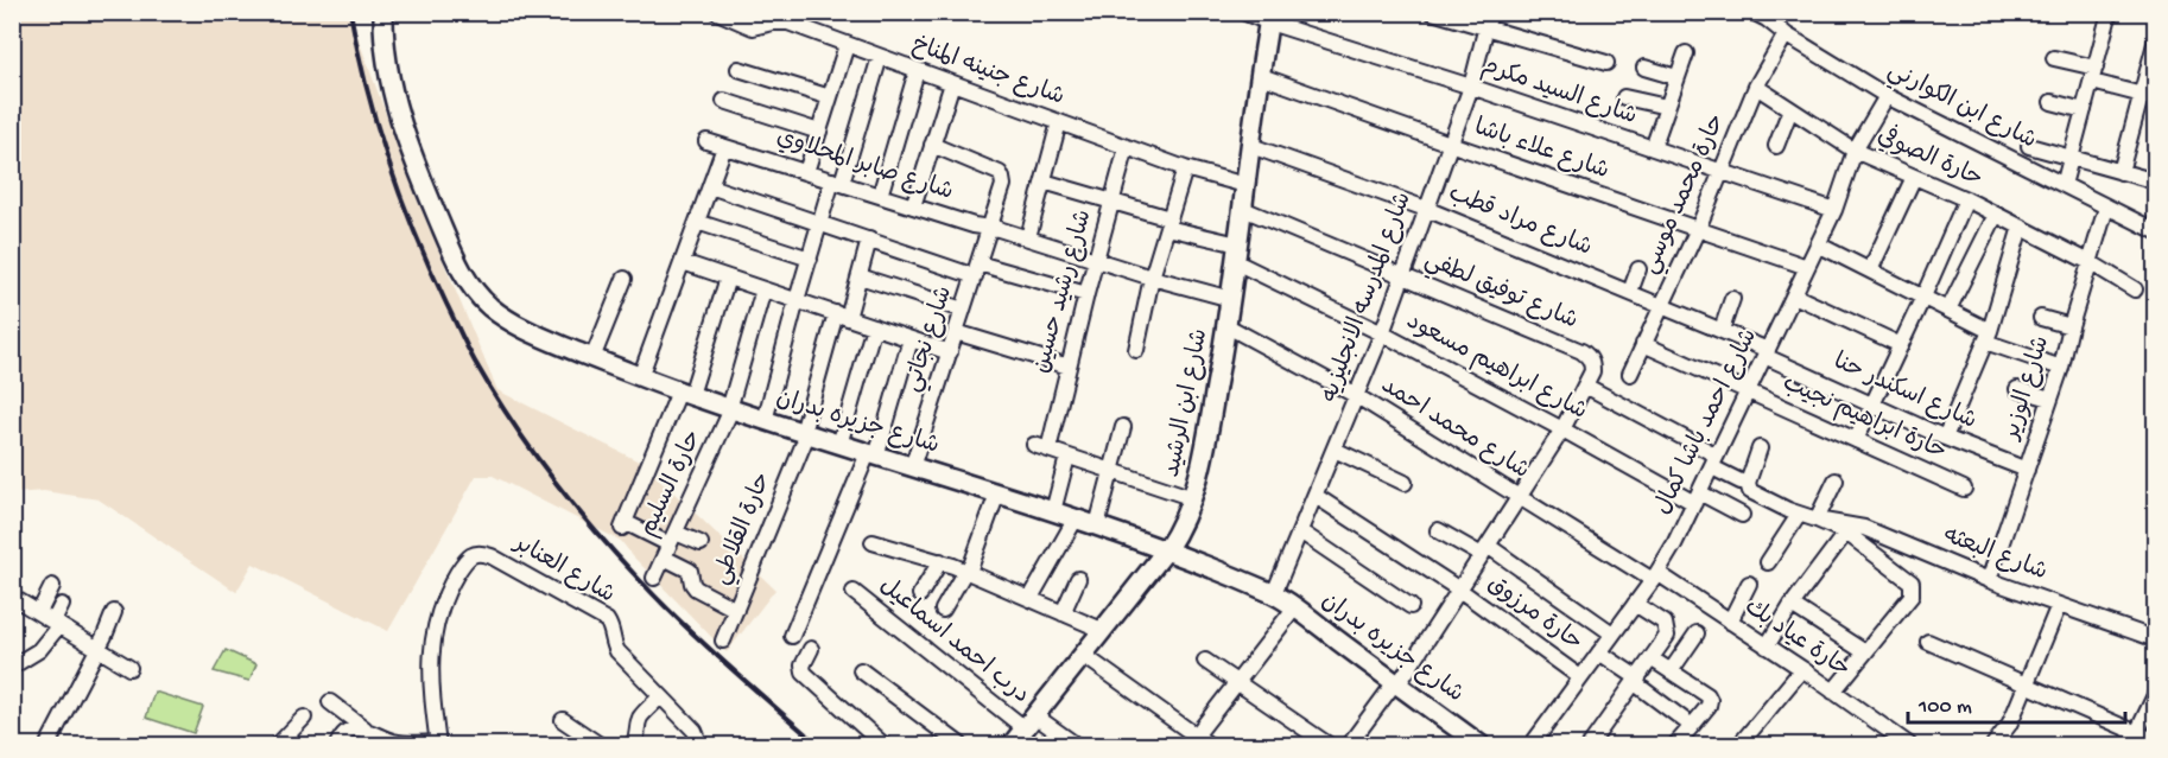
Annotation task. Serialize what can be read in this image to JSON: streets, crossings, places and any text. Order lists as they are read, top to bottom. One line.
{"streets":{"street":["شارع جنينه المناخ","شارع السيد مكرم","شارع ابن الكوارني","شارع علاء باشا","حارة الصوفي","شارع صابر المحلاوي","حارة محمد موسي","شارع مراد قطب","شارع رشيد حسين","شارع توفيق لطفي","شارع المدرسه الانجليزيه","شارع نجاتي","شارع ابراهيم مسعود","شارع الوزير","شارع اسكندر حنا","شارع ابن الرشيد","حارة ابراهيم نجيب","شارع احمد باشا كمال","شارع جزيره بدران","شارع محمد احمد","حارة السليم","حارة القلاطي","شارع البعثه","شارع العنابر","حارة مرزوق","حارة عياد بك","درب احمد اسماعيل"]},"crossings":[["شارع جنينه المناخ","شارع رشيد حسين"],["شارع جنينه المناخ","شارع ابن الرشيد"],["شارع السيد مكرم","حارة محمد موسي"],["شارع السيد مكرم","شارع المدرسه الانجليزيه"],["شارع السيد مكرم","شارع ابن الرشيد"],["شارع السيد مكرم","شارع احمد باشا كمال"],["شارع ابن الكوارني","حارة محمد موسي"],["شارع ابن الكوارني","شارع الوزير"],["شارع ابن الكوارني","شارع احمد باشا كمال"],["شارع علاء باشا","حارة محمد موسي"],["شارع علاء باشا","شارع المدرسه الانجليزيه"],["شارع علاء باشا","شارع ابن الرشيد"],["شارع علاء باشا","شارع احمد باشا كمال"],["حارة الصوفي","حارة محمد موسي"],["حارة الصوفي","شارع الوزير"],["حارة الصوفي","شارع احمد باشا كمال"],["شارع صابر المحلاوي","شارع رشيد حسين"],["شارع صابر المحلاوي","شارع نجاتي"],["شارع صابر المحلاوي","شارع ابن الرشيد"],["حارة محمد موسي","شارع مراد قطب"],["حارة محمد موسي","حارة ابراهيم نجيب"],["شارع مراد قطب","شارع المدرسه الانجليزيه"],["شارع مراد قطب","شارع اسكندر حنا"],["شارع مراد قطب","شارع ابن الرشيد"],["شارع مراد قطب","شارع احمد باشا كمال"],["شارع رشيد حسين","شارع ابراهيم مسعود"],["شارع توفيق لطفي","شارع المدرسه الانجليزيه"],["شارع توفيق لطفي","شارع ابن الرشيد"],["شارع المدرسه الانجليزيه","شارع ابراهيم مسعود"],["شارع المدرسه الانجليزيه","شارع جزيره بدران"],["شارع المدرسه الانجليزيه","شارع محمد احمد"],["شارع المدرسه الانجليزيه","حارة مرزوق"],["شارع نجاتي","شارع جزيره بدران"],["شارع ابراهيم مسعود","شارع ابن الرشيد"],["شارع ابراهيم مسعود","شارع احمد باشا كمال"],["شارع الوزير","شارع اسكندر حنا"],["شارع الوزير","شارع البعثه"],["شارع اسكندر حنا","شارع احمد باشا كمال"],["شارع ابن الرشيد","شارع جزيره بدران"],["شارع ابن الرشيد","شارع محمد احمد"],["شارع ابن الرشيد","درب احمد اسماعيل"],["حارة ابراهيم نجيب","شارع احمد باشا كمال"],["شارع احمد باشا كمال","شارع محمد احمد"],["شارع احمد باشا كمال","حارة مرزوق"],["شارع احمد باشا كمال","حارة عياد بك"],["شارع جزيره بدران","حارة السليم"],["شارع جزيره بدران","حارة القلاطي"],["شارع محمد احمد","حارة عياد بك"]],"scale_bar":"100 m"}
